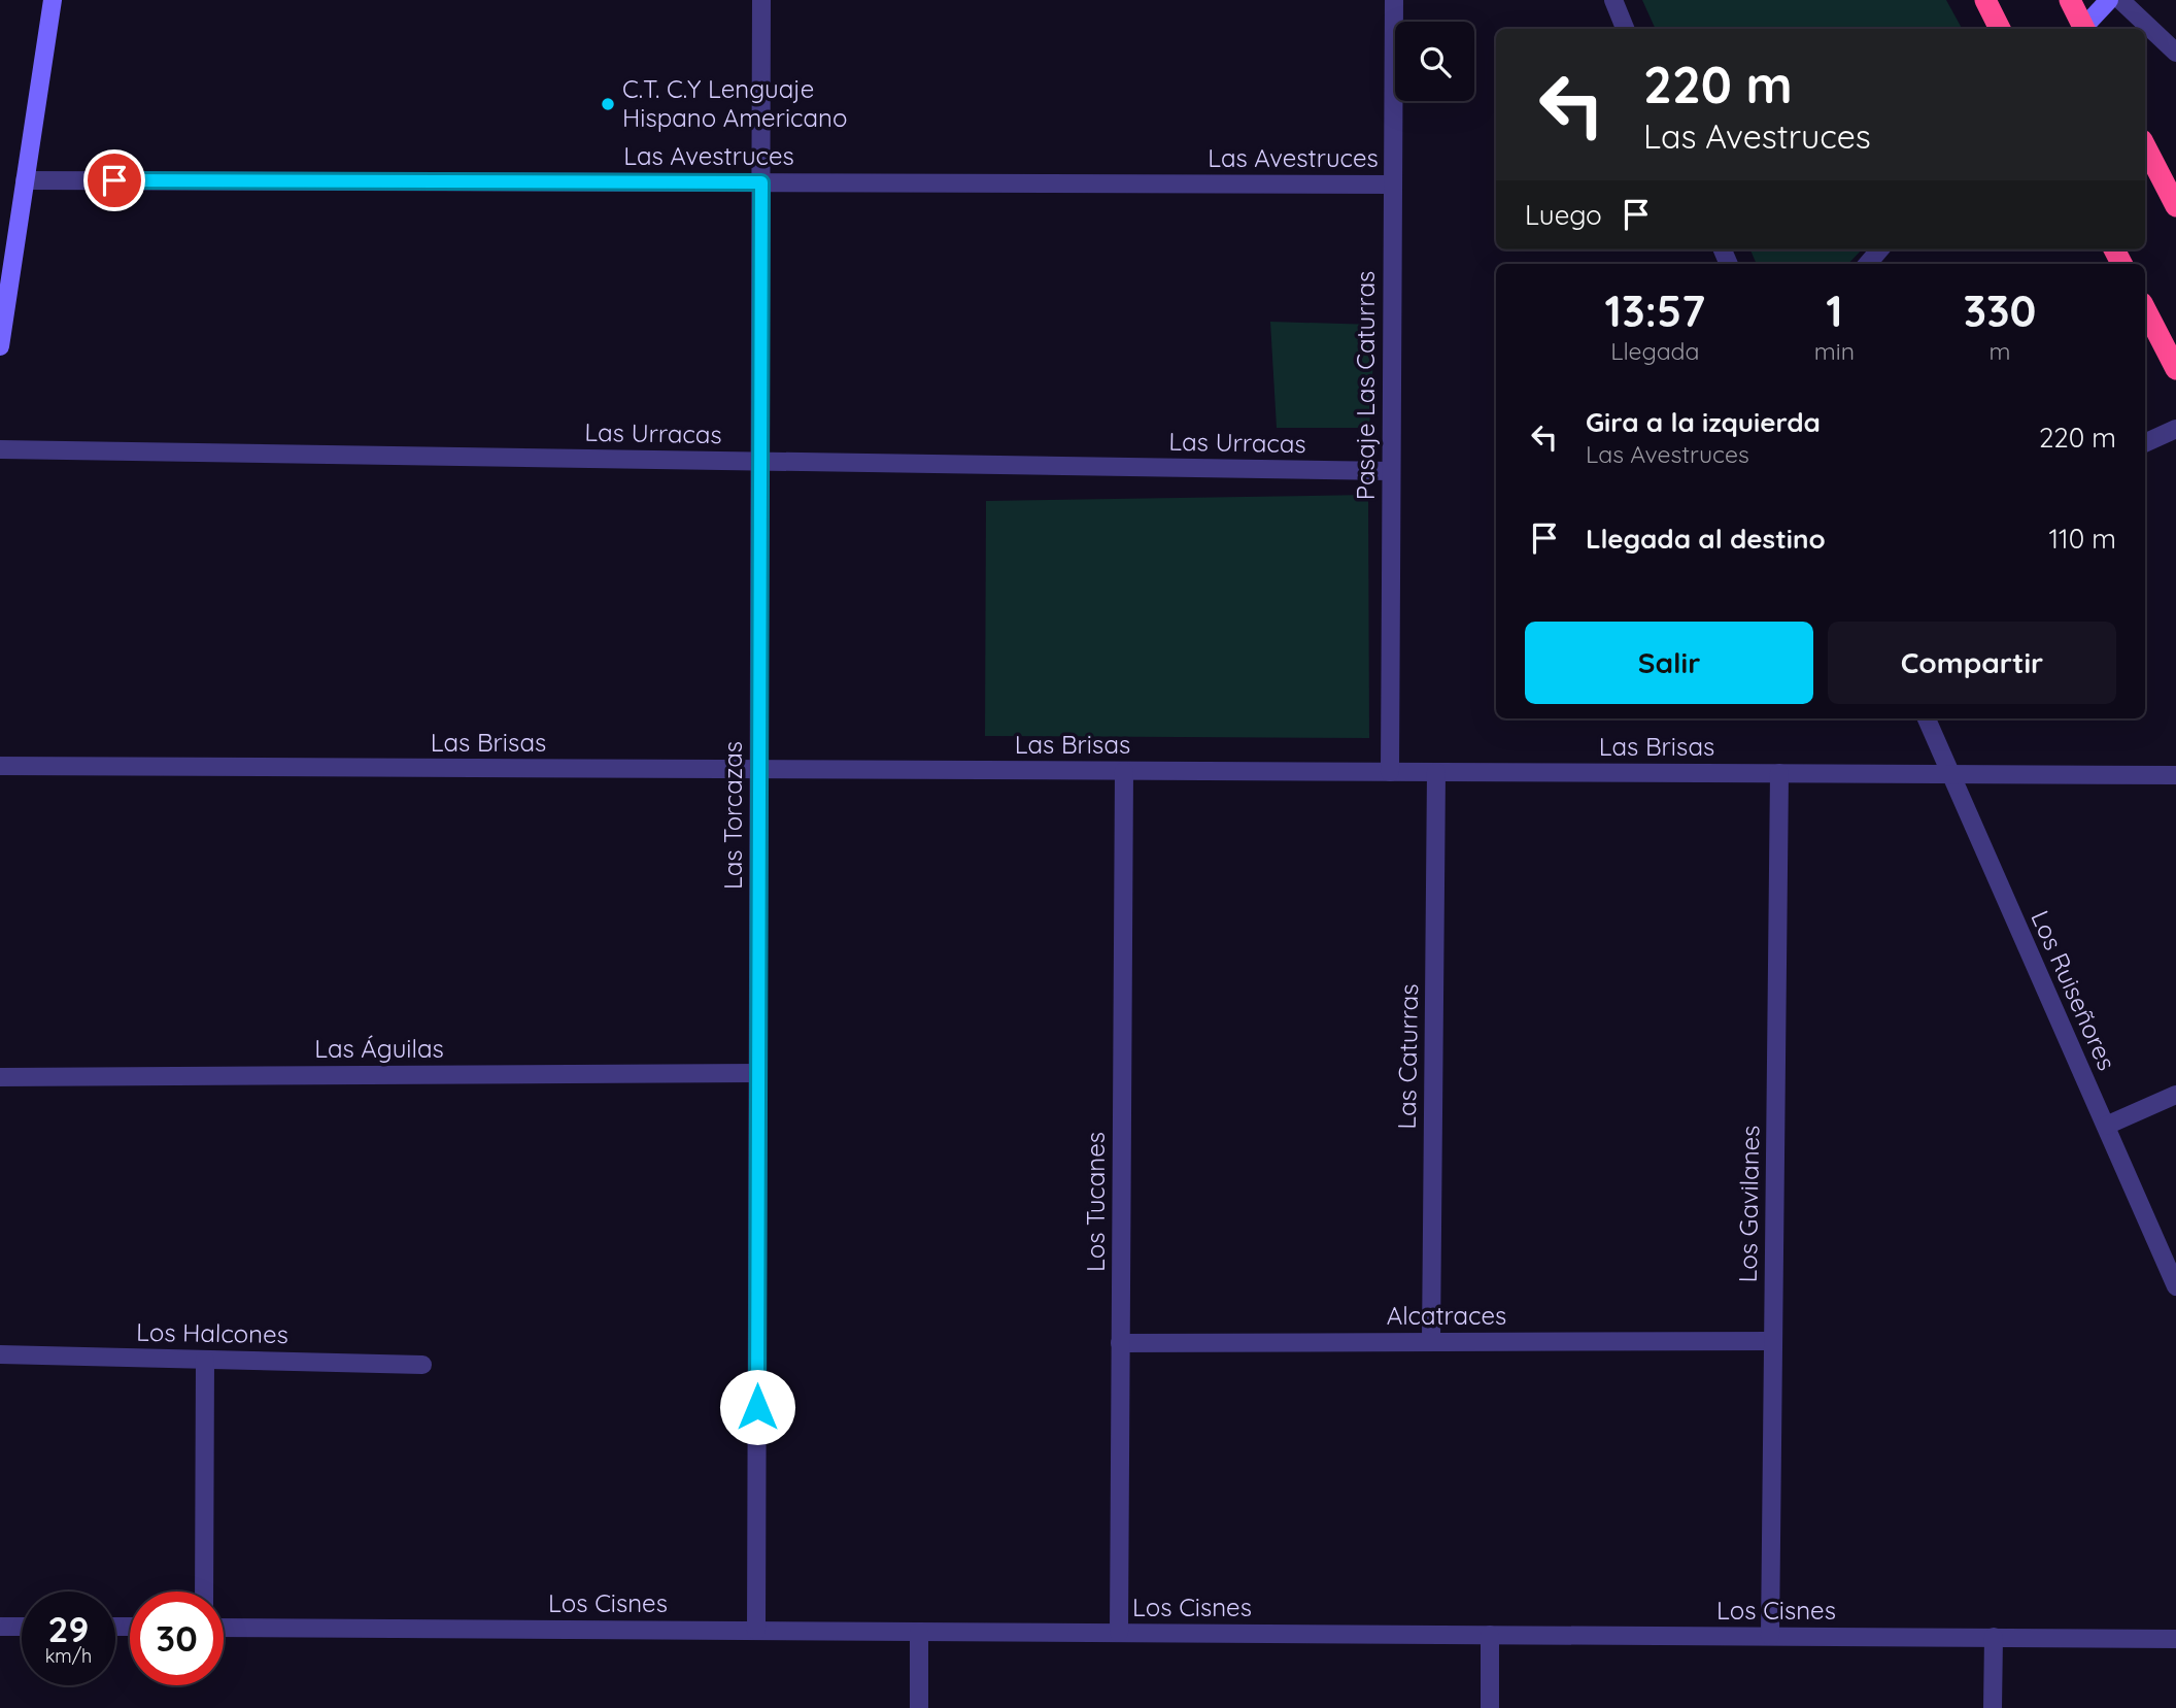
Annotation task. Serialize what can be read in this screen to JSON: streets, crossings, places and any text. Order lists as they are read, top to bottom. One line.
{"streets":{"street":["Las Avestruces","Pasaje Las Caturras","Las Urracas","Las Brisas","Las Torcazas","Los Ruiseñores","Las Águilas","Las Caturras","Los Tucanes","Los Gavilanes","Alcatraces","Los Halcones","Los Cisnes"]},"crossings":[["Las Avestruces","Pasaje Las Caturras"],["Las Avestruces","Las Torcazas"],["Pasaje Las Caturras","Las Urracas"],["Pasaje Las Caturras","Las Brisas"],["Las Urracas","Las Torcazas"],["Las Brisas","Las Torcazas"],["Las Brisas","Los Ruiseñores"],["Las Brisas","Las Caturras"],["Las Brisas","Los Tucanes"],["Las Brisas","Los Gavilanes"],["Las Torcazas","Las Águilas"],["Las Torcazas","Los Cisnes"],["Las Caturras","Alcatraces"],["Los Tucanes","Alcatraces"],["Los Tucanes","Los Cisnes"],["Los Gavilanes","Alcatraces"],["Los Gavilanes","Los Cisnes"]],"places":["C.T. C.Y Lenguaje Hispano Americano"],"page":{"turn":["220 m","Las Avestruces"],"then":"Luego","eta":["13:57","Llegada","1","min","330","m"],"list":[{"name":"Gira a la izquierda","note":"Las Avestruces","value":"220 m"},{"name":"Llegada al destino","value":"110 m"}],"buttons":["Salir","Compartir"],"speed":"29 km/h","limit":"30"}}
